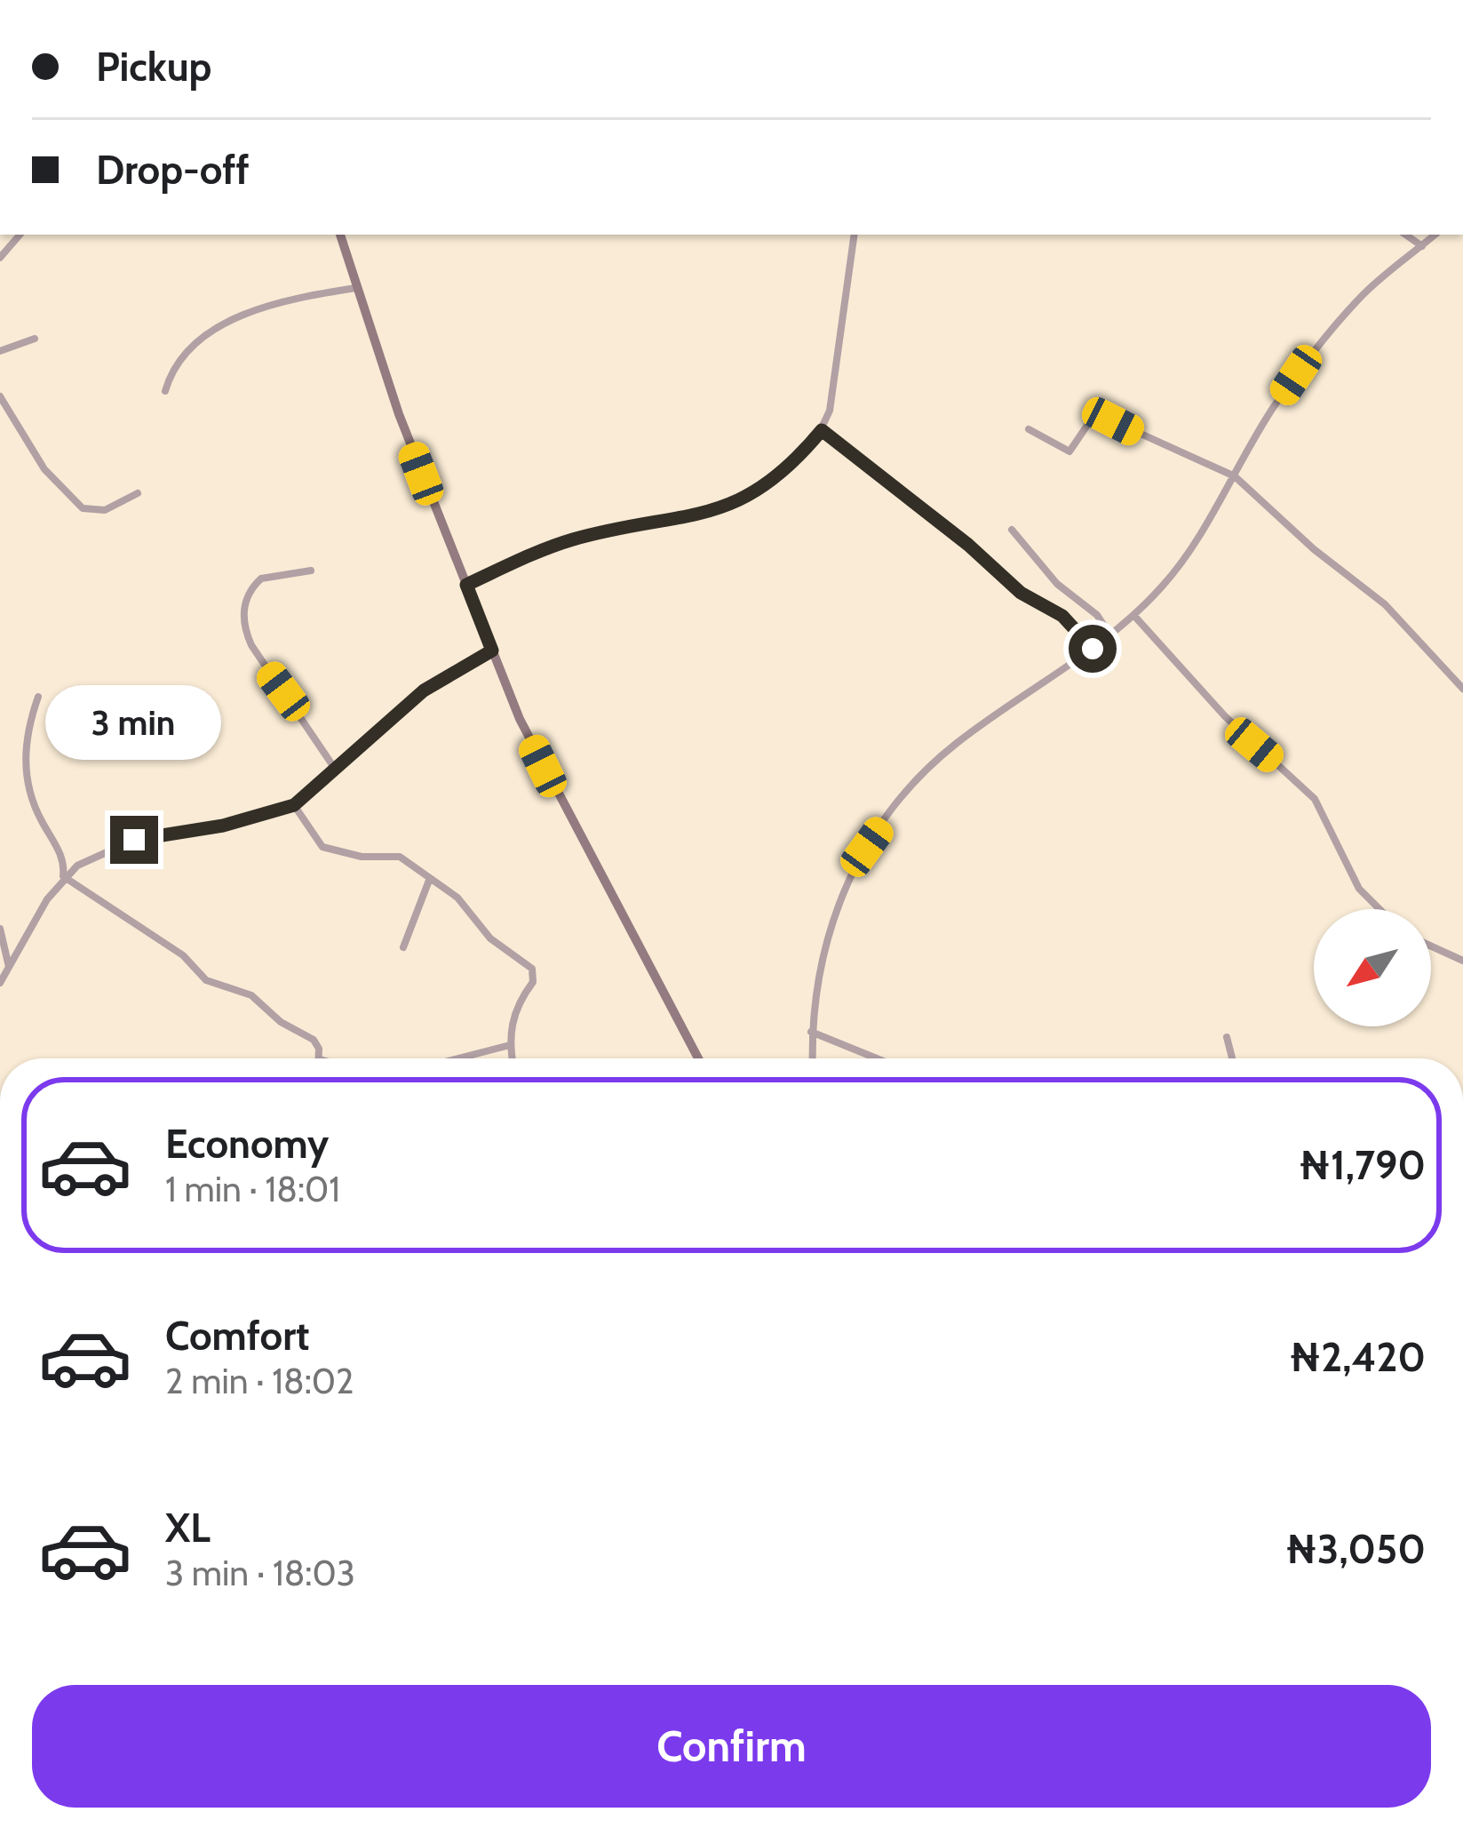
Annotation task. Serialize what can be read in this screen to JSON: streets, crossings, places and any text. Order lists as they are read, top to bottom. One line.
{"north":"bottom left","page":{"banner":["Pickup","Drop-off"],"bubble":"3 min","list":[{"name":"Economy","note":"1 min · 18:01","value":"₦1,790"},{"name":"Comfort","note":"2 min · 18:02","value":"₦2,420"},{"name":"XL","note":"3 min · 18:03","value":"₦3,050"}],"buttons":"Confirm"}}
